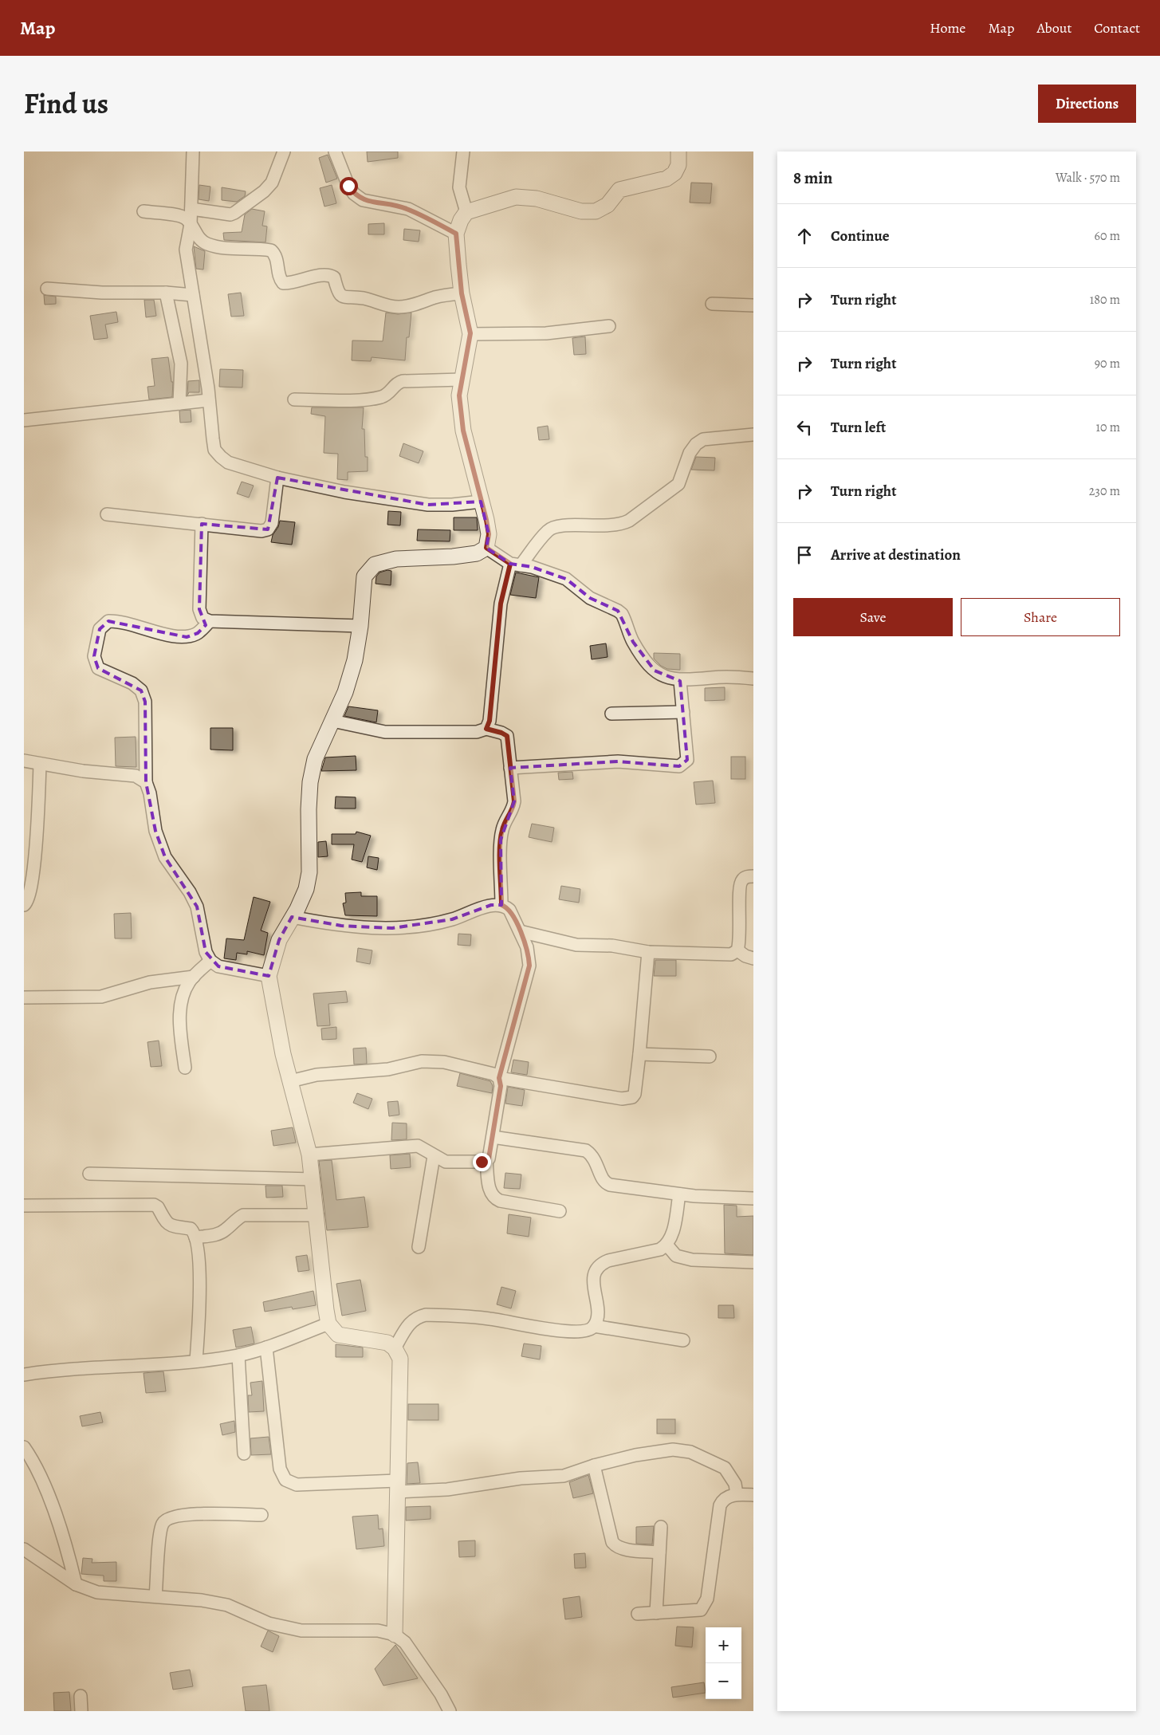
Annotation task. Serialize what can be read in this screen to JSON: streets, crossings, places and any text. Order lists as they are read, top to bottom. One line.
{"page":{"header":"Map","nav":["Home","Map","About","Contact"],"title":"Find us","buttons":["Directions",["Save","Share"]],"heading":["8 min","Walk · 570 m"],"list":[["Continue","60 m"],["Turn right","180 m"],["Turn right","90 m"],["Turn left","10 m"],["Turn right","230 m"],"Arrive at destination"],"map_buttons":["+","−"]}}
